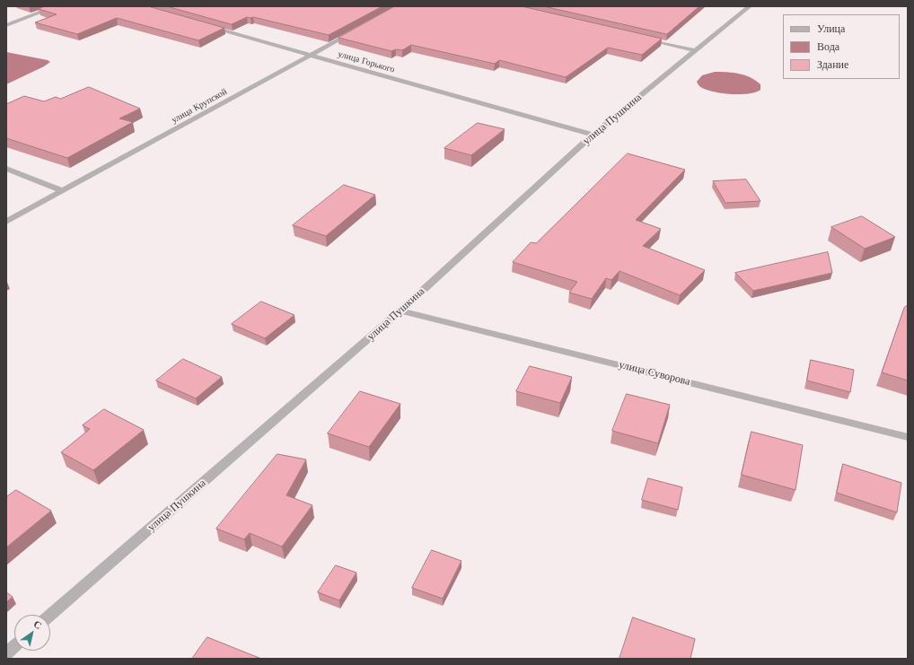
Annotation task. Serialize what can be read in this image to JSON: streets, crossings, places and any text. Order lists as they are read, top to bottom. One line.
{"streets":{"street":["улица Горького","улица Крупской","улица Пушкина","улица Суворова"]},"crossings":[["улица Горького","улица Крупской"],["улица Горького","улица Пушкина"],["улица Пушкина","улица Суворова"]],"legend":["Улица","Вода","Здание"],"north":"top right"}
